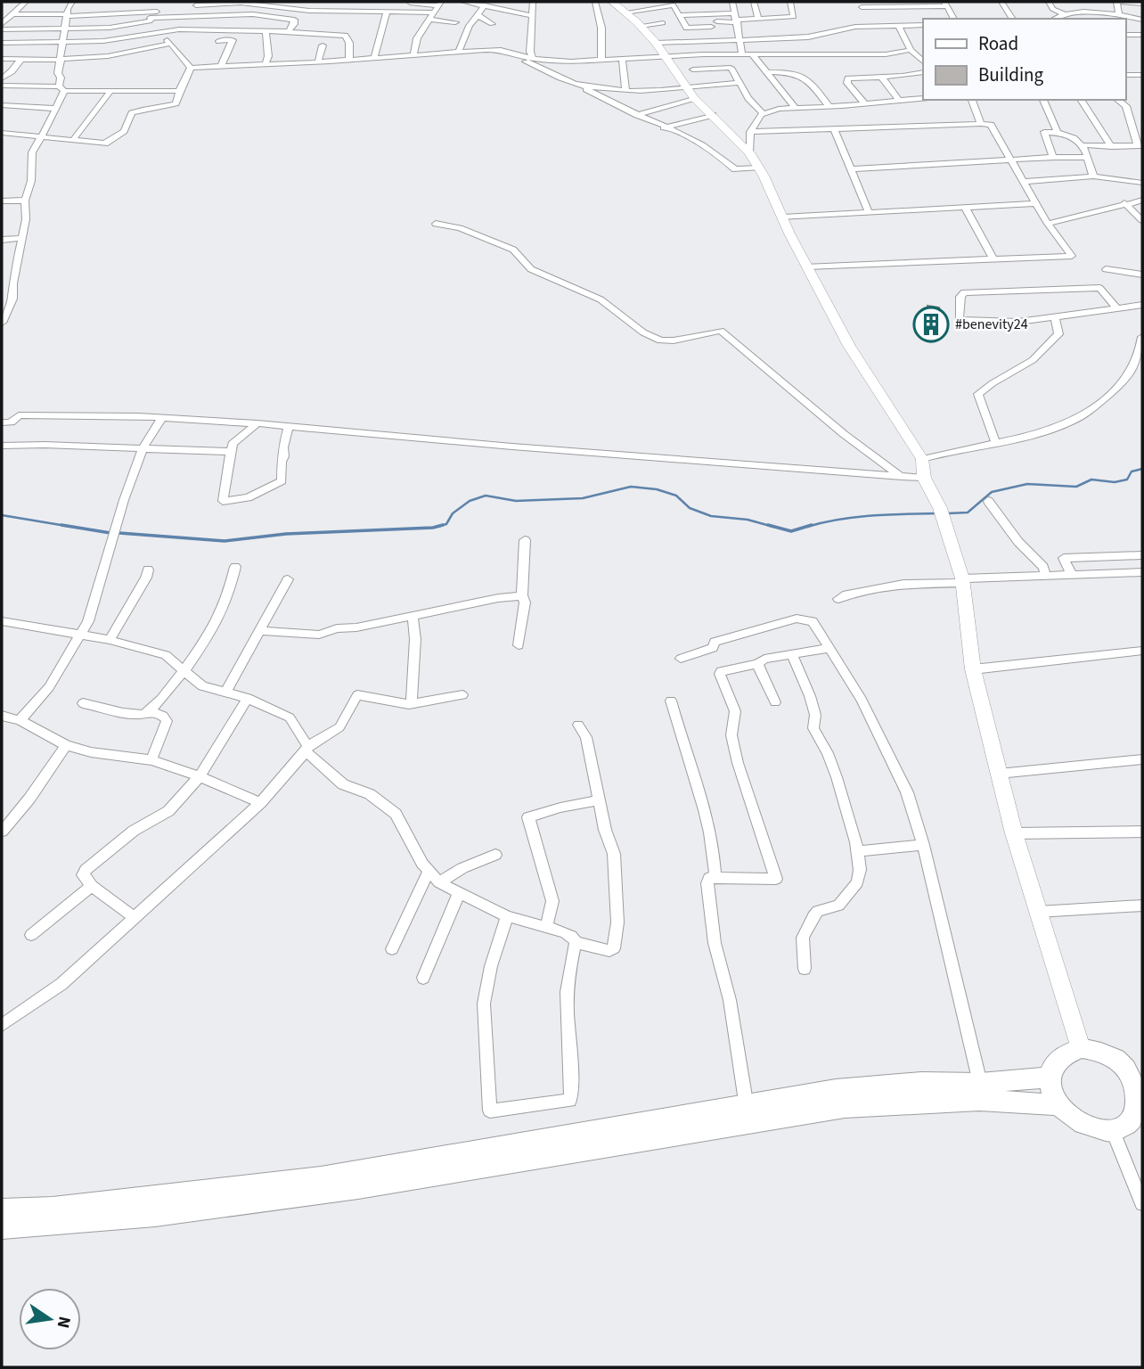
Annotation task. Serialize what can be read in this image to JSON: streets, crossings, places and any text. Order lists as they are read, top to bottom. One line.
{"places":{"building":["#benevity24"]},"legend":["Road","Building"],"north":"right"}
